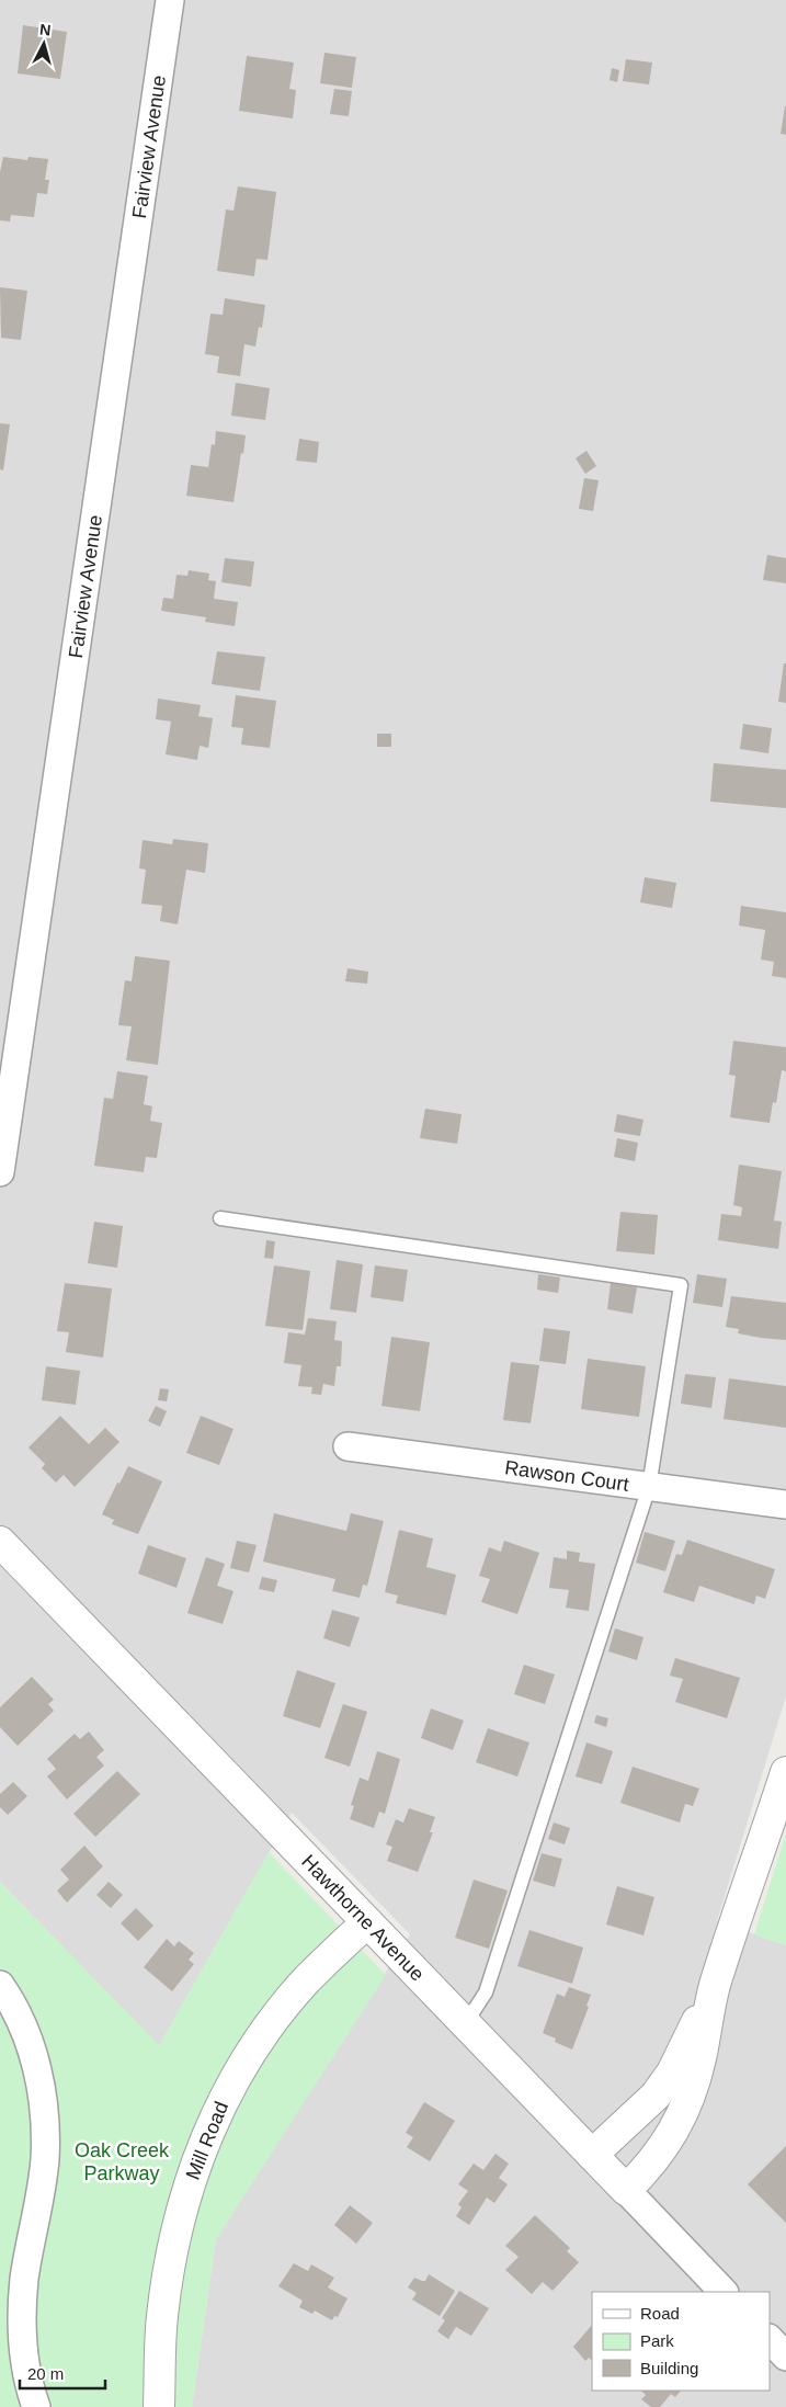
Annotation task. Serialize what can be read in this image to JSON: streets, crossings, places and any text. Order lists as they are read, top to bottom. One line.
{"streets":{"street":["Fairview Avenue","Rawson Court","Hawthorne Avenue","Mill Road"]},"crossings":[["Hawthorne Avenue","Mill Road"]],"parks":["Oak Creek Parkway"],"legend":["Road","Park","Building"],"scale_bar":"20 m","north":"top"}
